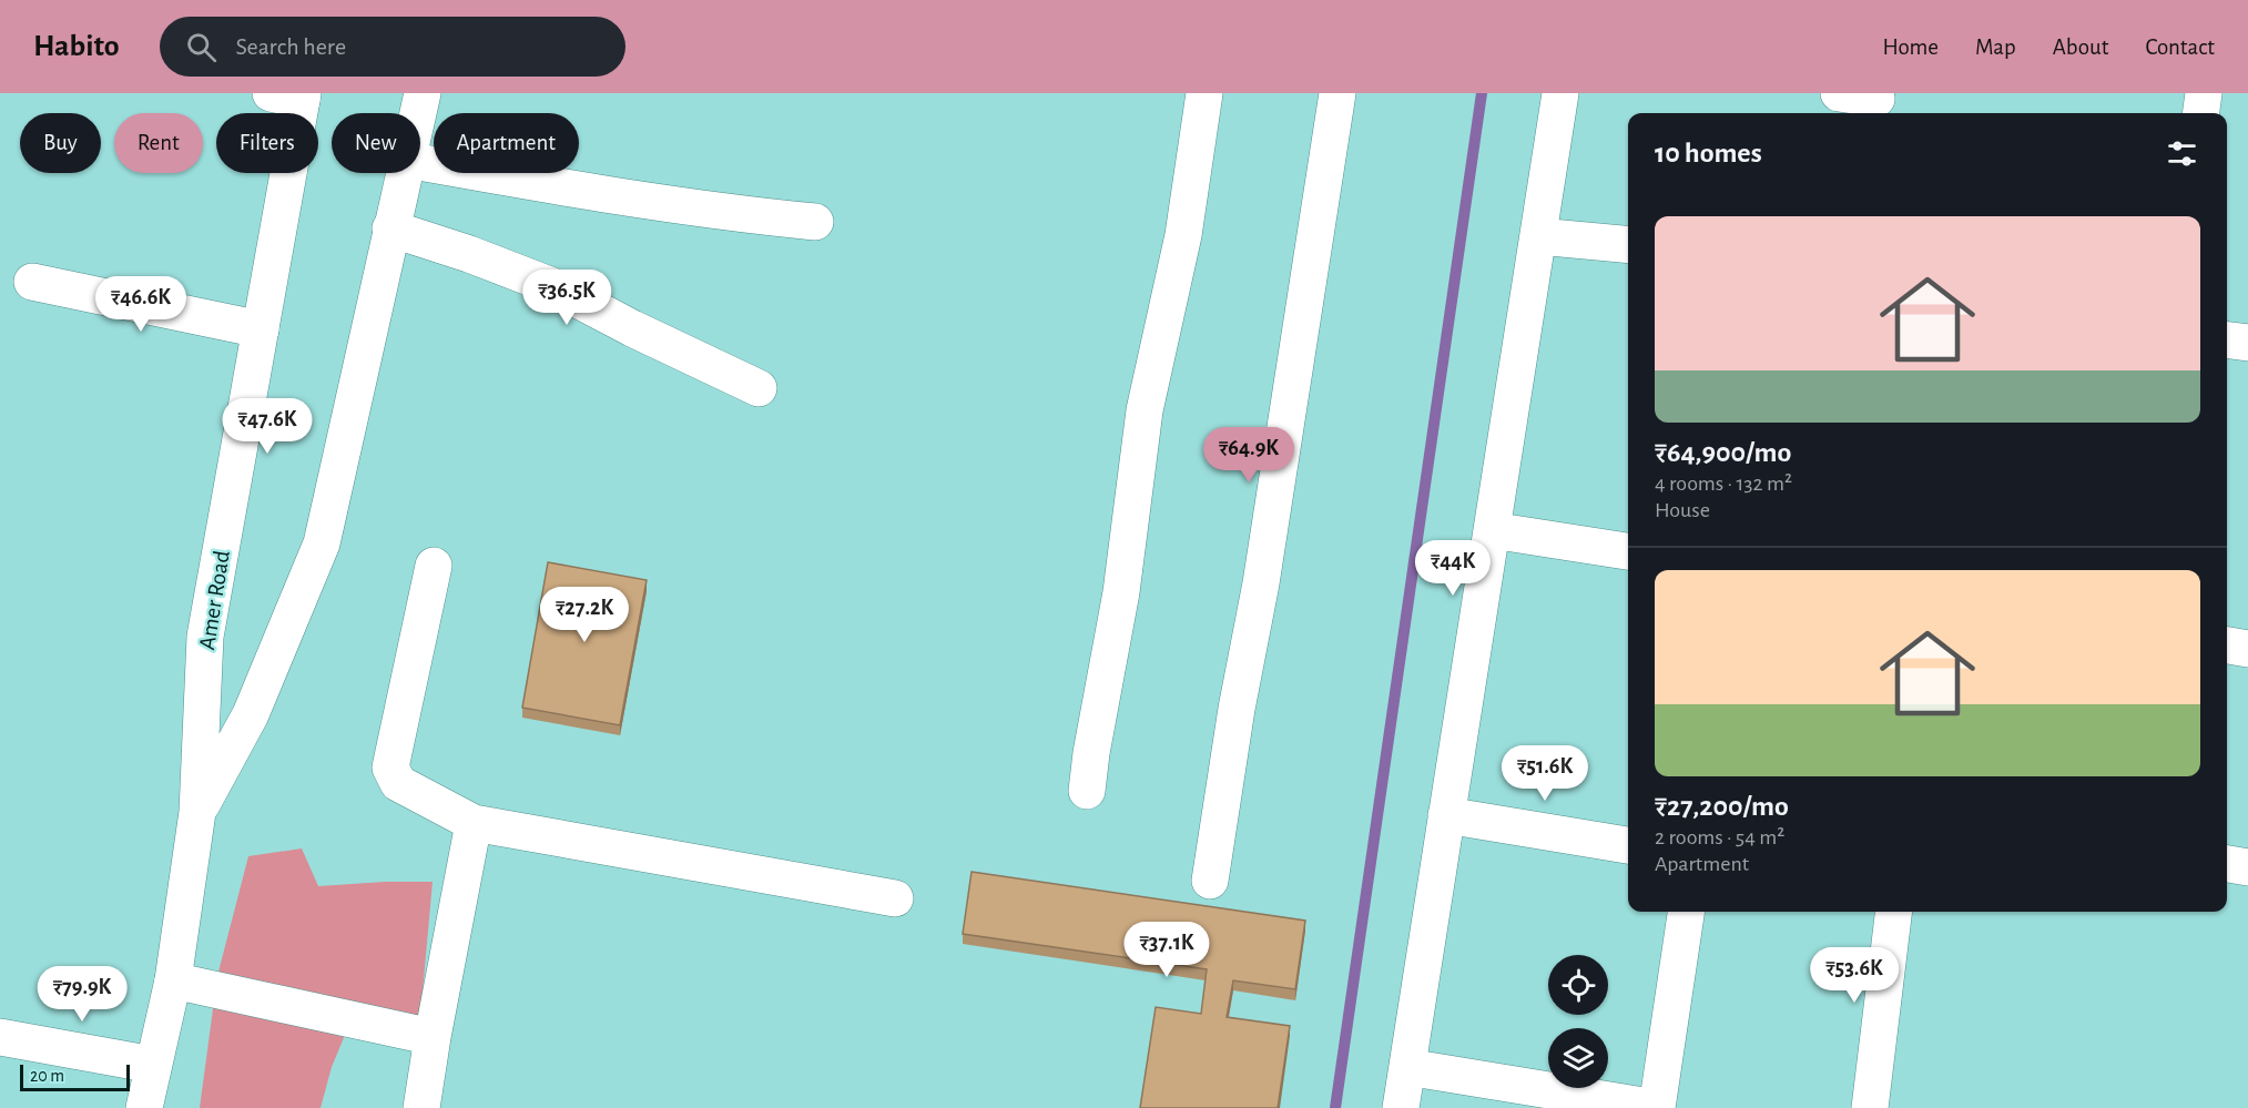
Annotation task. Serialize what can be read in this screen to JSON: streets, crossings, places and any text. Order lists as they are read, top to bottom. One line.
{"streets":{"street":["Amer Road"]},"scale_bar":"20 m","page":{"header":"Habito","search":"Search here","nav":["Home","Map","About","Contact"],"chip":["Buy","Rent","Filters","New","Apartment"],"heading":"10 homes","list":[{"name":"₹64,900/mo","note":"4 rooms · 132 m² · House"},{"name":"₹27,200/mo","note":"2 rooms · 54 m² · Apartment"}],"price":["₹36.5K","₹46.6K","₹47.6K","₹64.9K","₹44K","₹27.2K","₹51.6K","₹37.1K","₹53.6K","₹79.9K"],"scale":"20 m"}}
